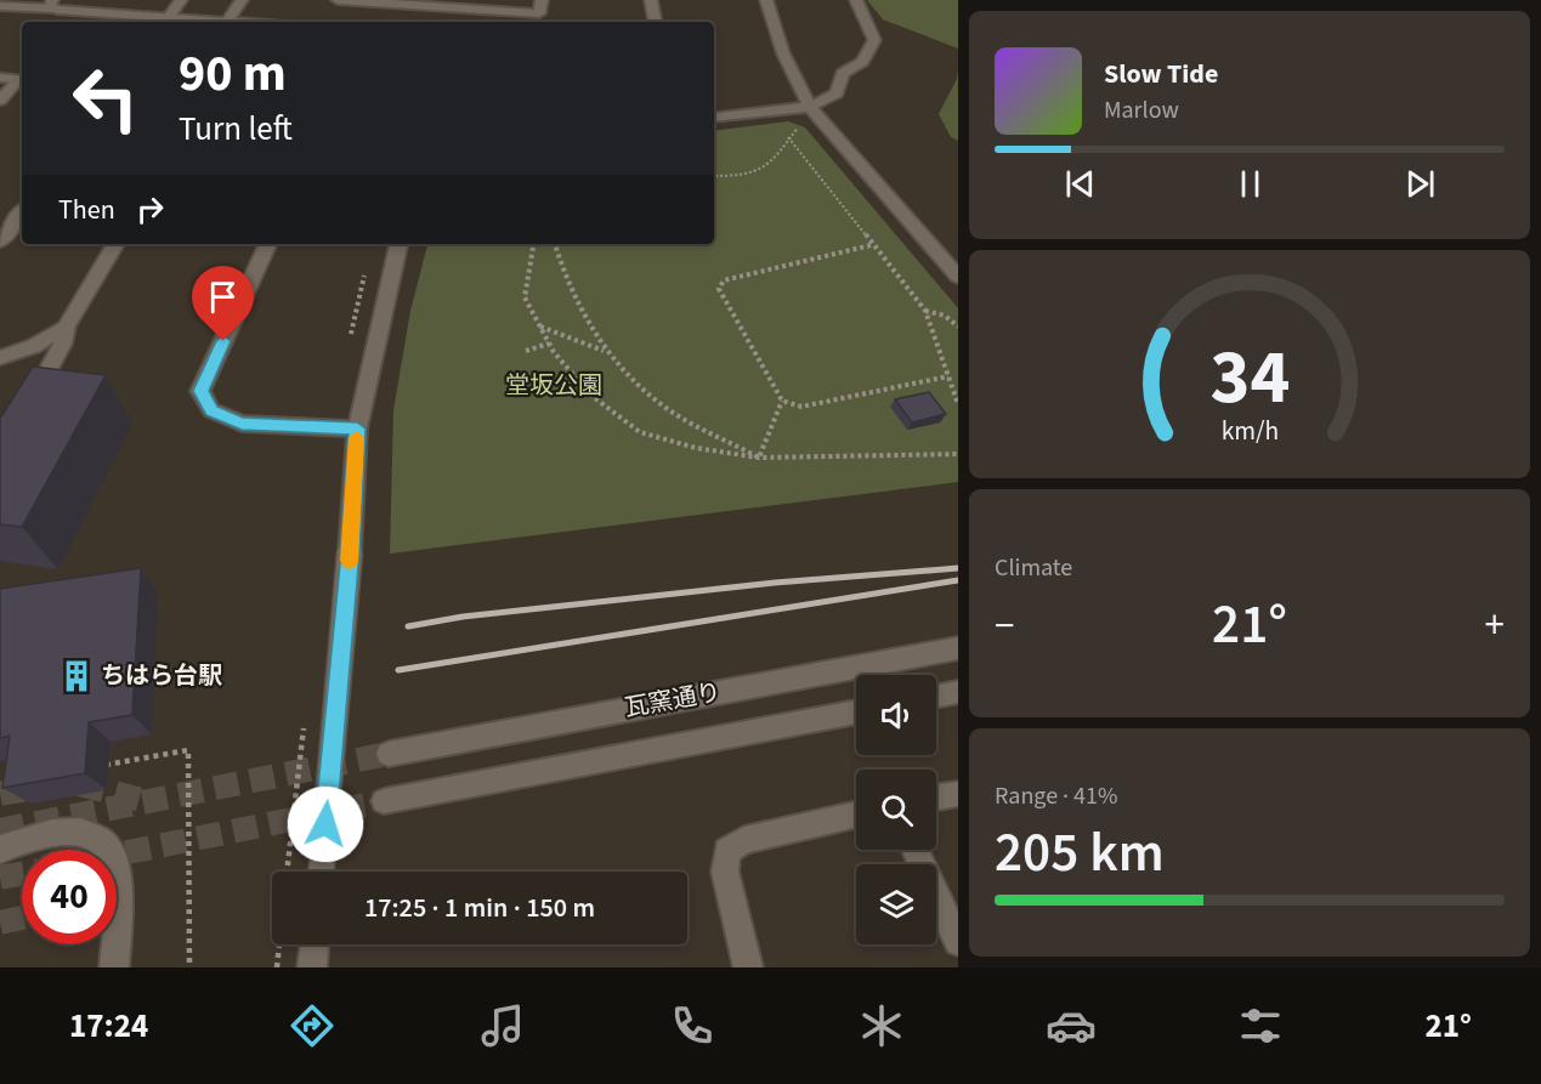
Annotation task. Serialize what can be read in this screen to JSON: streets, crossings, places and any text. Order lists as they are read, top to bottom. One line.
{"streets":{"street":["瓦窯通り"]},"parks":["堂坂公園"],"places":{"building":["ちはら台駅"]},"page":{"turn":["90 m","Turn left"],"song":["Slow Tide","Marlow"],"then":"Then","tile":["Climate",["Range · 41%","205 km"]],"heat":["−","21°","+"],"limit":"40","trip":"17:25 · 1 min · 150 m","tabs":["17:24","21°"],"gauge":["34","km/h"]}}
